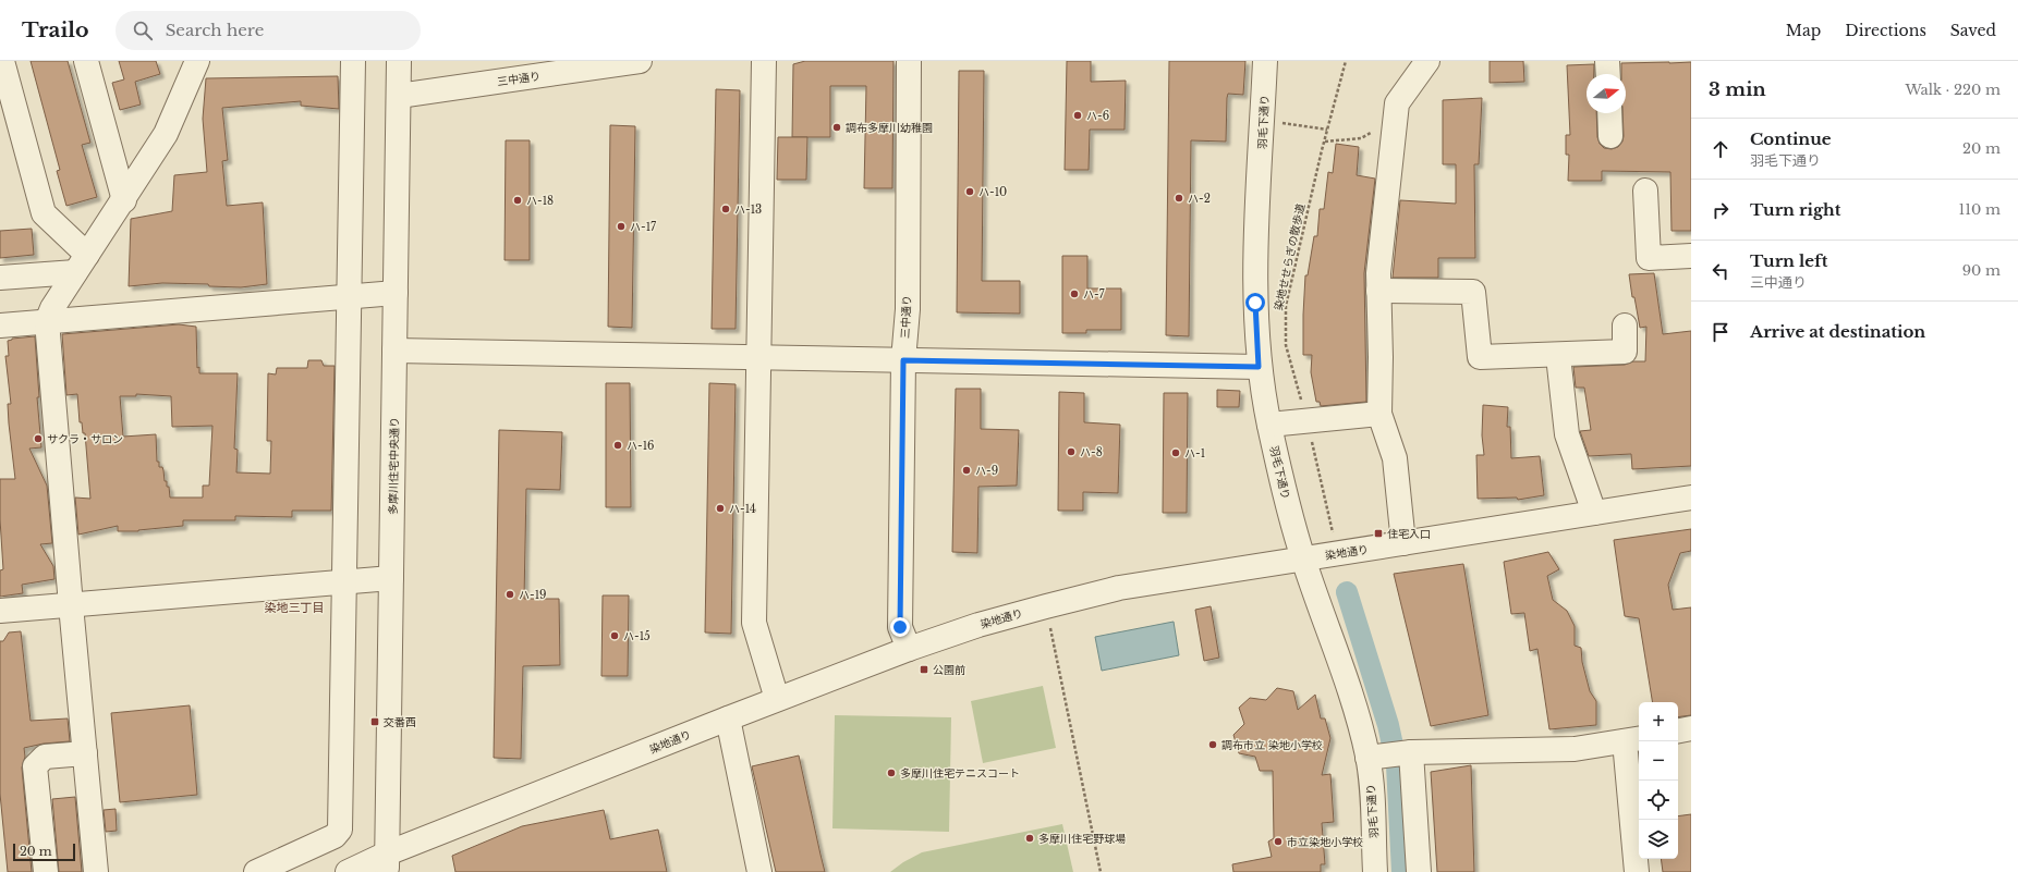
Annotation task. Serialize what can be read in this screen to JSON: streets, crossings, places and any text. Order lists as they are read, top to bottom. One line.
{"streets":{"street":["三中通り","羽毛下通り","多摩川住宅中央通り","染地通り"],"path":["染地せせらぎの散歩道"]},"crossings":[["三中通り","多摩川住宅中央通り"],["三中通り","染地通り"],["羽毛下通り","染地通り"],["多摩川住宅中央通り","染地通り"]],"districts":["染地三丁目"],"places":{"other":["ハ-6","調布多摩川幼稚園","ハ-10","ハ-2","ハ-18","ハ-13","ハ-17","ハ-7","サクラ・サロン","ハ-16","ハ-8","ハ-1","ハ-9","ハ-14","ハ-19","ハ-15","調布市立 染地小学校","多摩川住宅テニスコート","多摩川住宅野球場","市立染地小学校"],"transit":["住宅入口","公園前","交番西"]},"scale_bar":"20 m","north":"right","page":{"header":"Trailo","search":"Search here","nav":["Map","Directions","Saved"],"heading":["3 min","Walk · 220 m"],"list":[["Continue","羽毛下通り","20 m"],["Turn right","110 m"],["Turn left","三中通り","90 m"],"Arrive at destination"],"map_buttons":["+","−"],"scale":"20 m"}}
